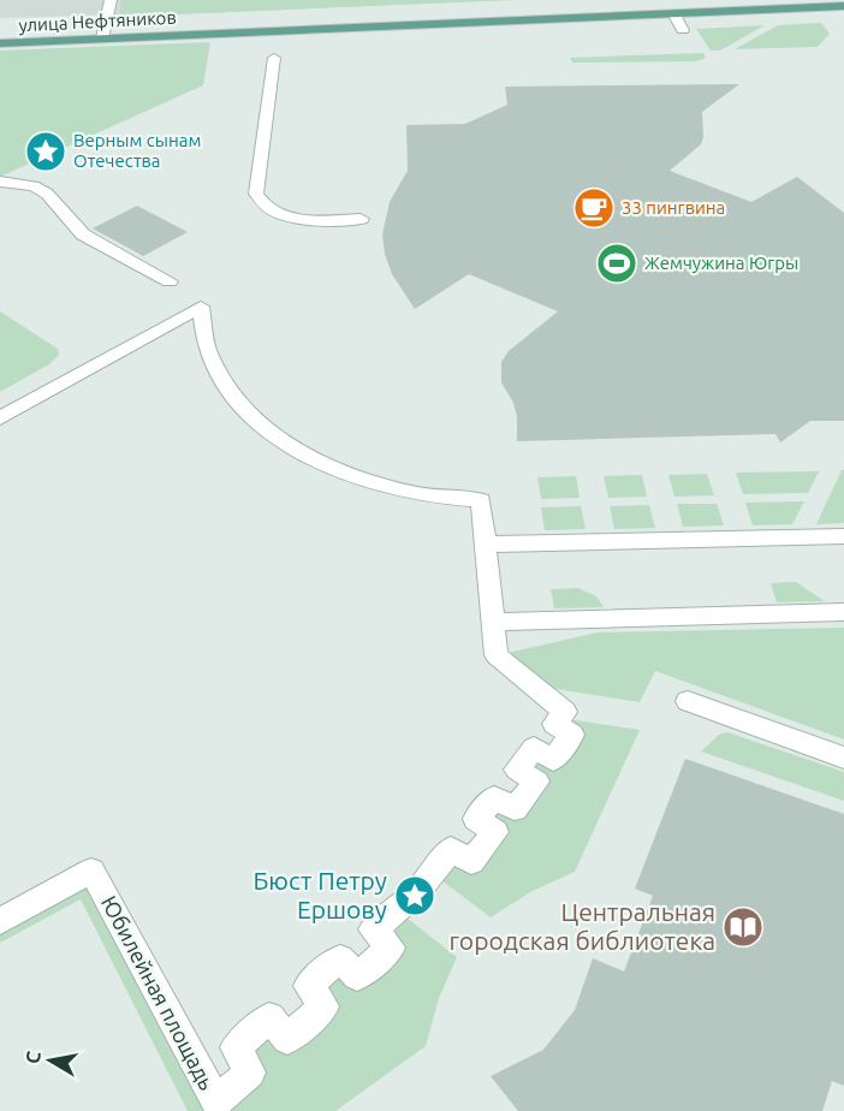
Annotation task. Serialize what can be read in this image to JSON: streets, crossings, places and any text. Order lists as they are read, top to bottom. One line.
{"streets":{"main road":["улица Нефтяников"],"street":["Юбилейная площадь"]},"places":{"place":["Верным сынам Отечества","Бюст Петру Ершову"],"cafe":["33 пингвина"],"sports":["Жемчужина Югры"],"library":["Центральная городская библиотека"]},"north":"left"}
